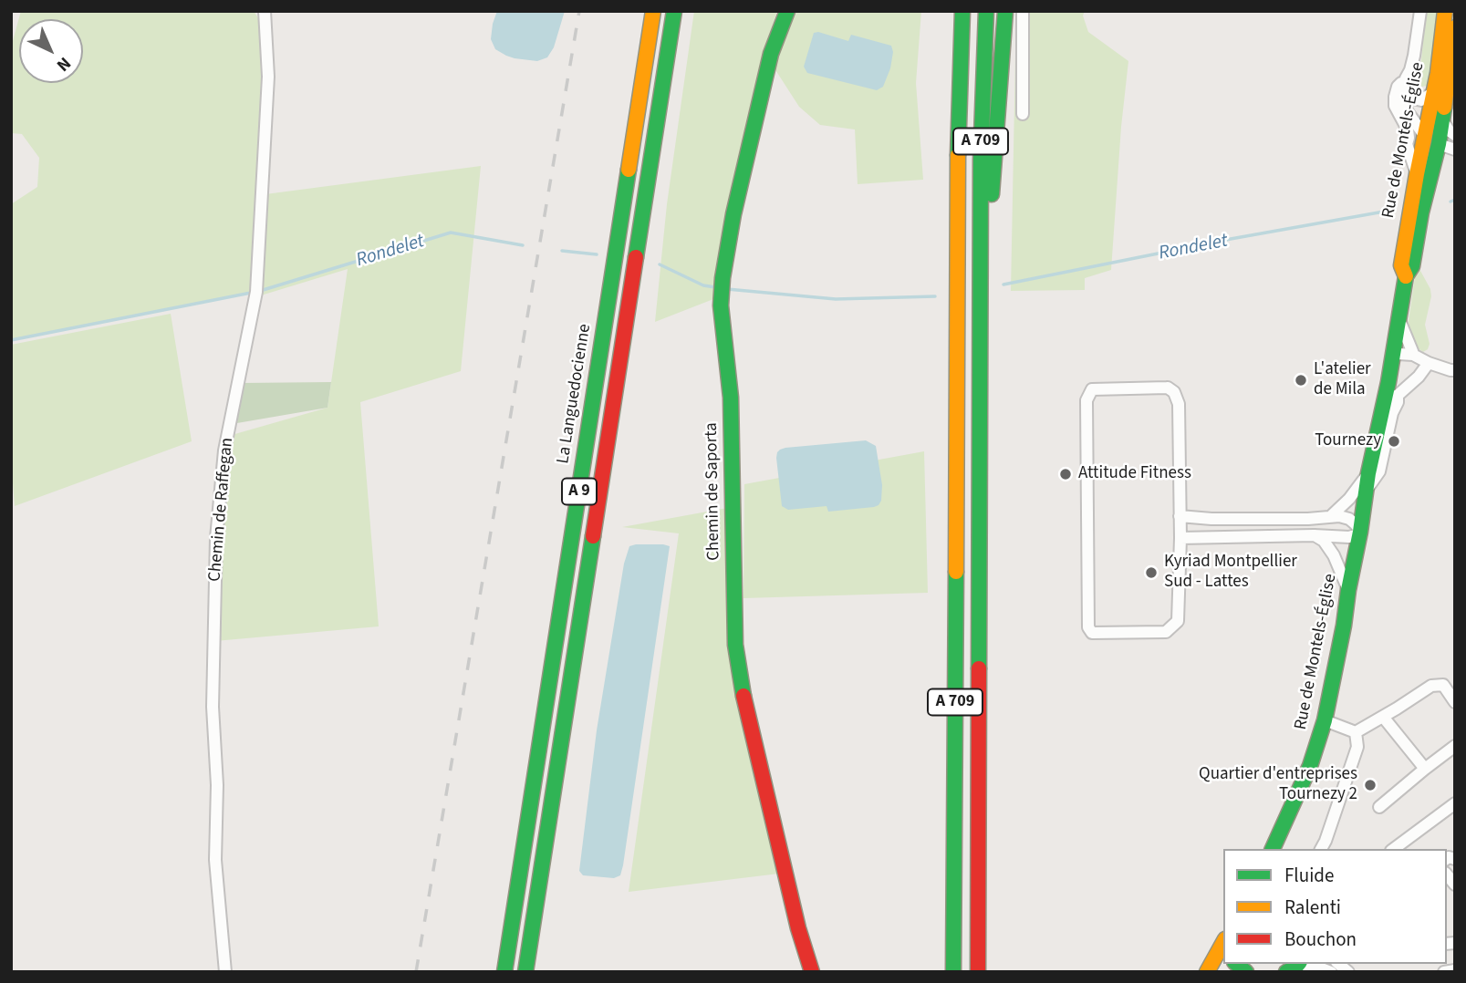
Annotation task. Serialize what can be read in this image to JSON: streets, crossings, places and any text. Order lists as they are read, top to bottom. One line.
{"streets":{"main road":["Rue de Montels-Église","A 709","La Languedocienne","A 9","Chemin de Saporta"],"street":["Chemin de Raffegan"]},"water":["Rondelet"],"places":["L'atelier de Mila","Tournezy","Attitude Fitness","Kyriad Montpellier Sud - Lattes","Quartier d'entreprises Tournezy 2"],"legend":["Fluide","Ralenti","Bouchon"],"north":"bottom right"}
